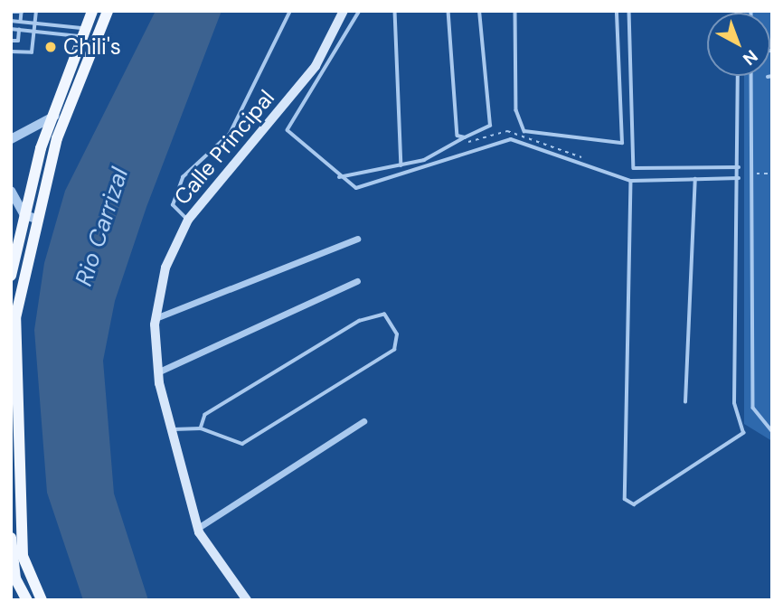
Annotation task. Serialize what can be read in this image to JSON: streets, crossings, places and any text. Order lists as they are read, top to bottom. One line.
{"streets":{"main road":["Calle Principal"]},"water":["Rio Carrizal"],"places":["Chili's"],"north":"bottom right"}
